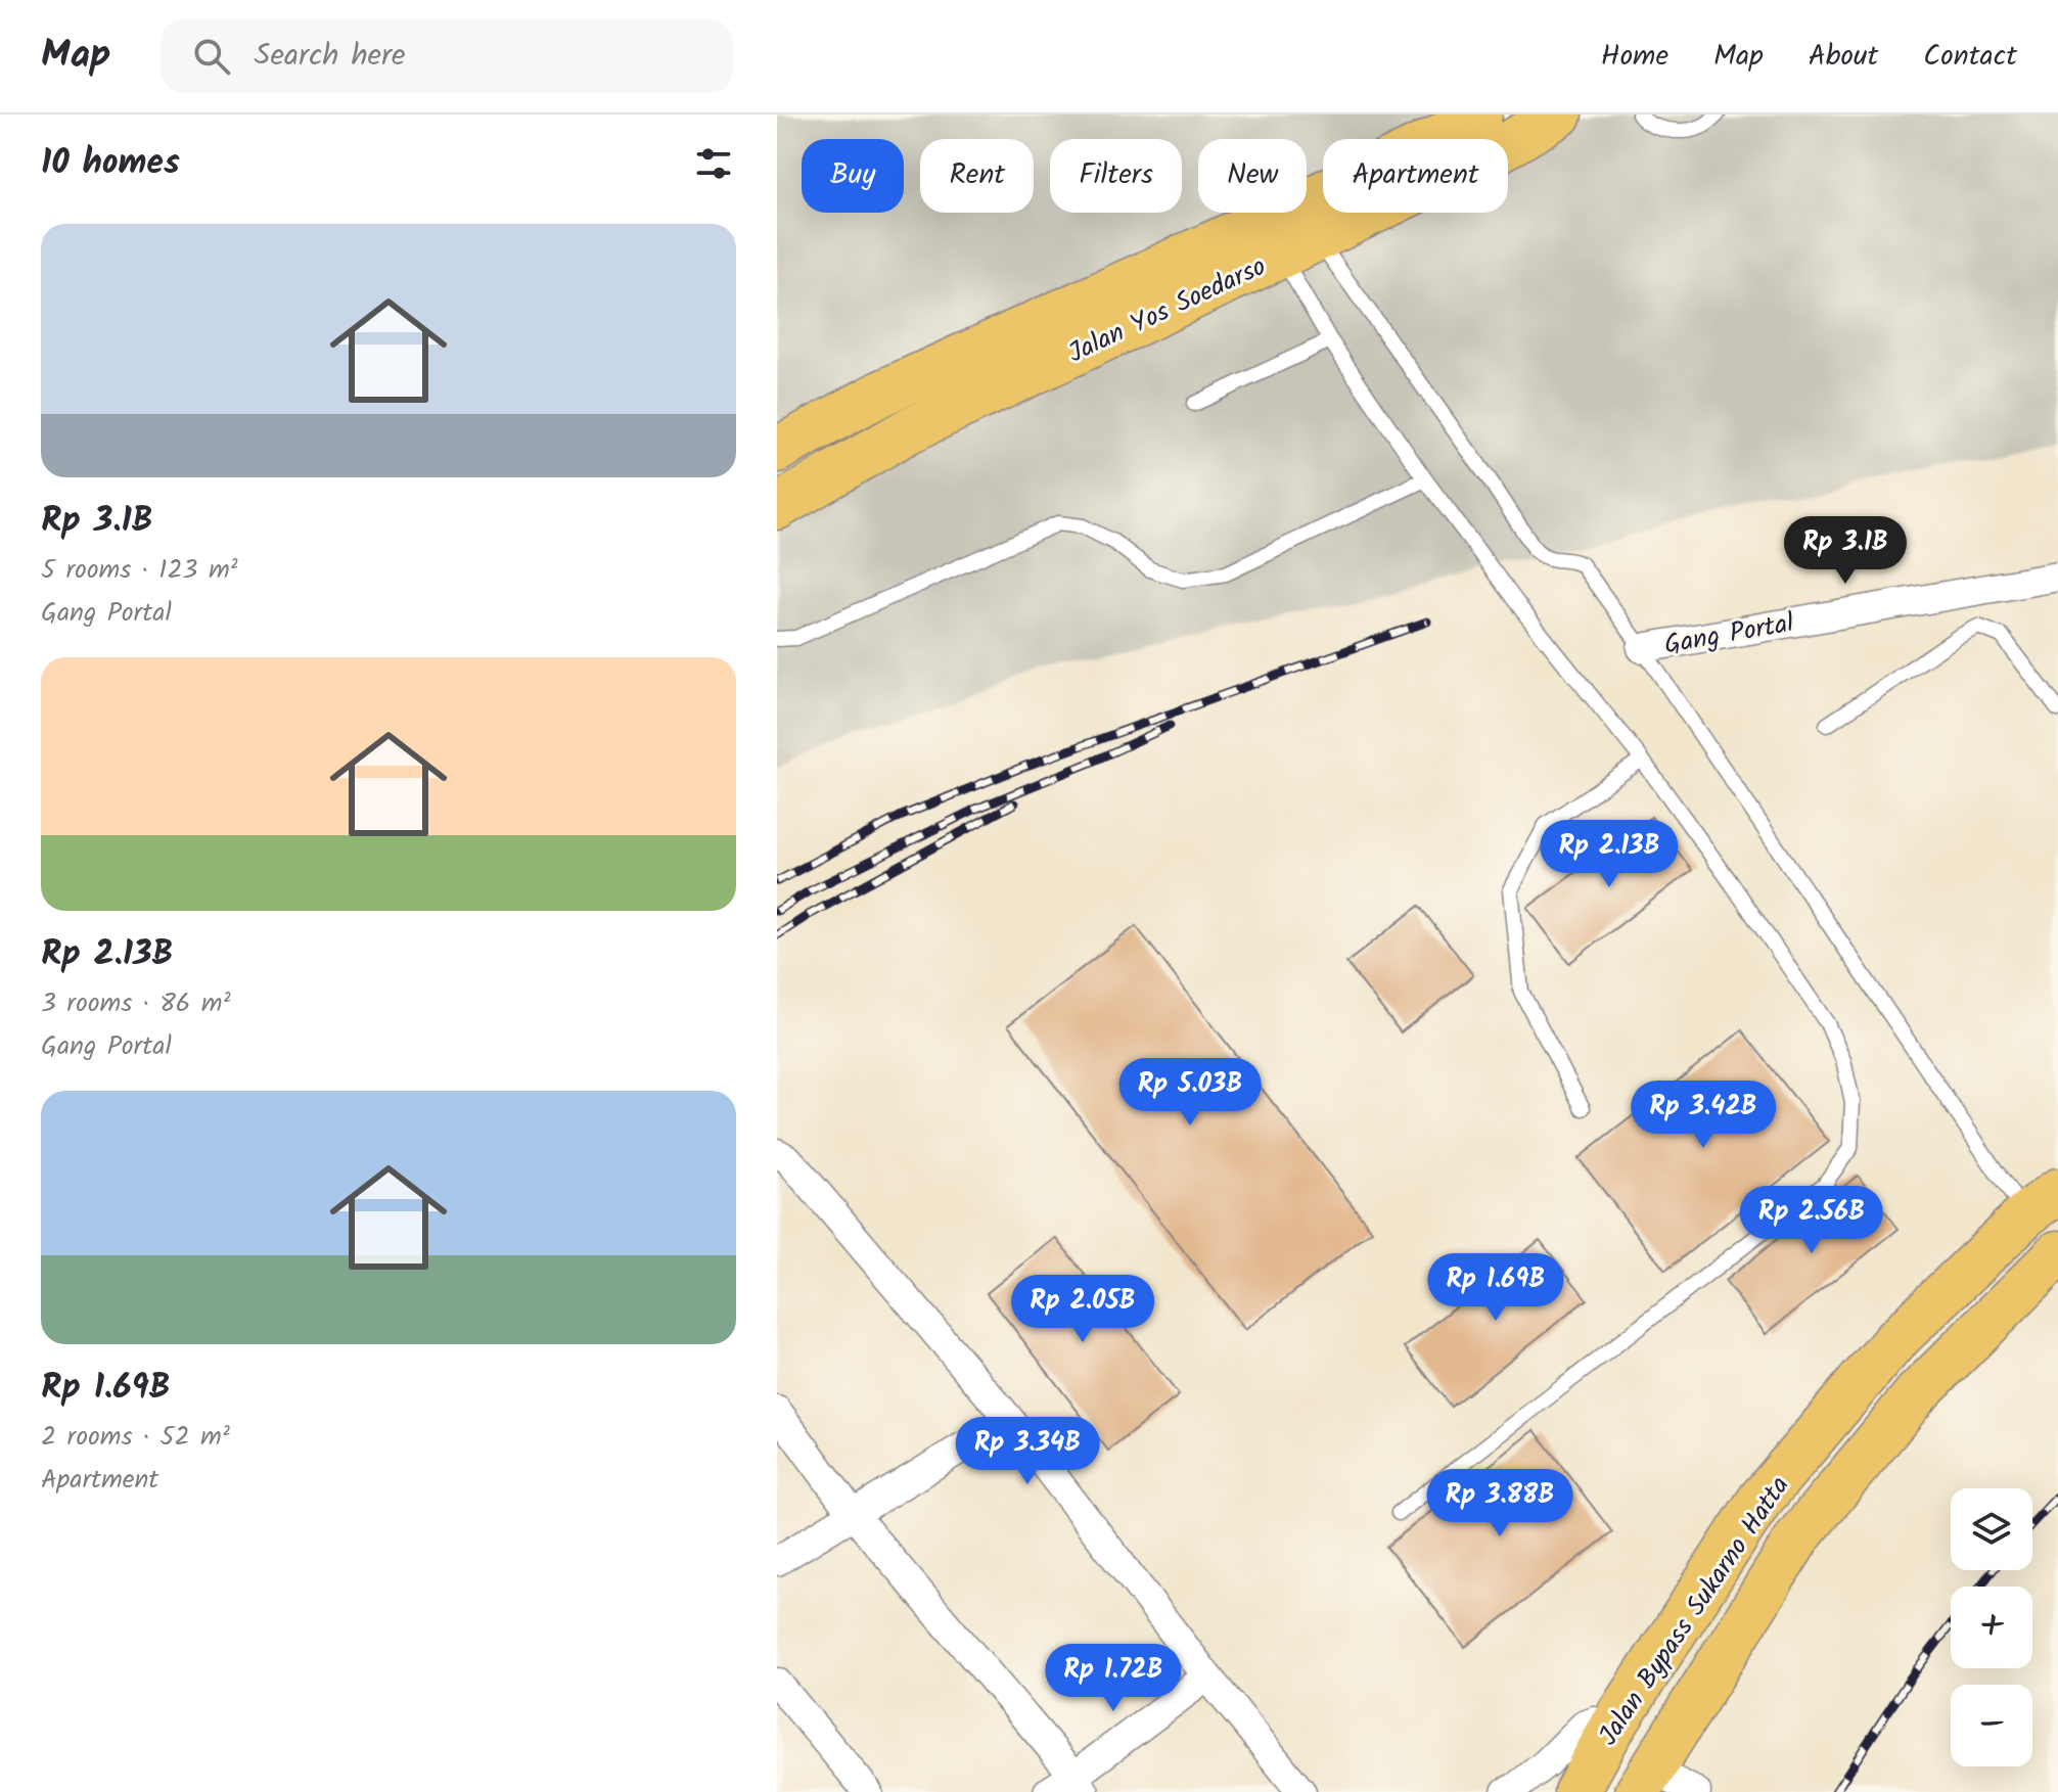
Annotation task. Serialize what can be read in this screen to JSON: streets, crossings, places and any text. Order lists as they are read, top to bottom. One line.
{"streets":{"highway":["Jalan Yos Soedarso","Jalan Bypass Sukarno Hatta"],"street":["Gang Portal"]},"page":{"header":"Map","search":"Search here","nav":["Home","Map","About","Contact"],"heading":"10 homes","chip":["Buy","Rent","Filters","New","Apartment"],"list":[{"name":"Rp 3.1B","note":"5 rooms · 123 m² · Gang Portal"},{"name":"Rp 2.13B","note":"3 rooms · 86 m² · Gang Portal"},{"name":"Rp 1.69B","note":"2 rooms · 52 m² · Apartment"}],"price":["Rp 3.1B","Rp 2.13B","Rp 5.03B","Rp 3.42B","Rp 2.56B","Rp 1.69B","Rp 2.05B","Rp 3.34B","Rp 3.88B","Rp 1.72B"],"map_buttons":["+","−"]}}
